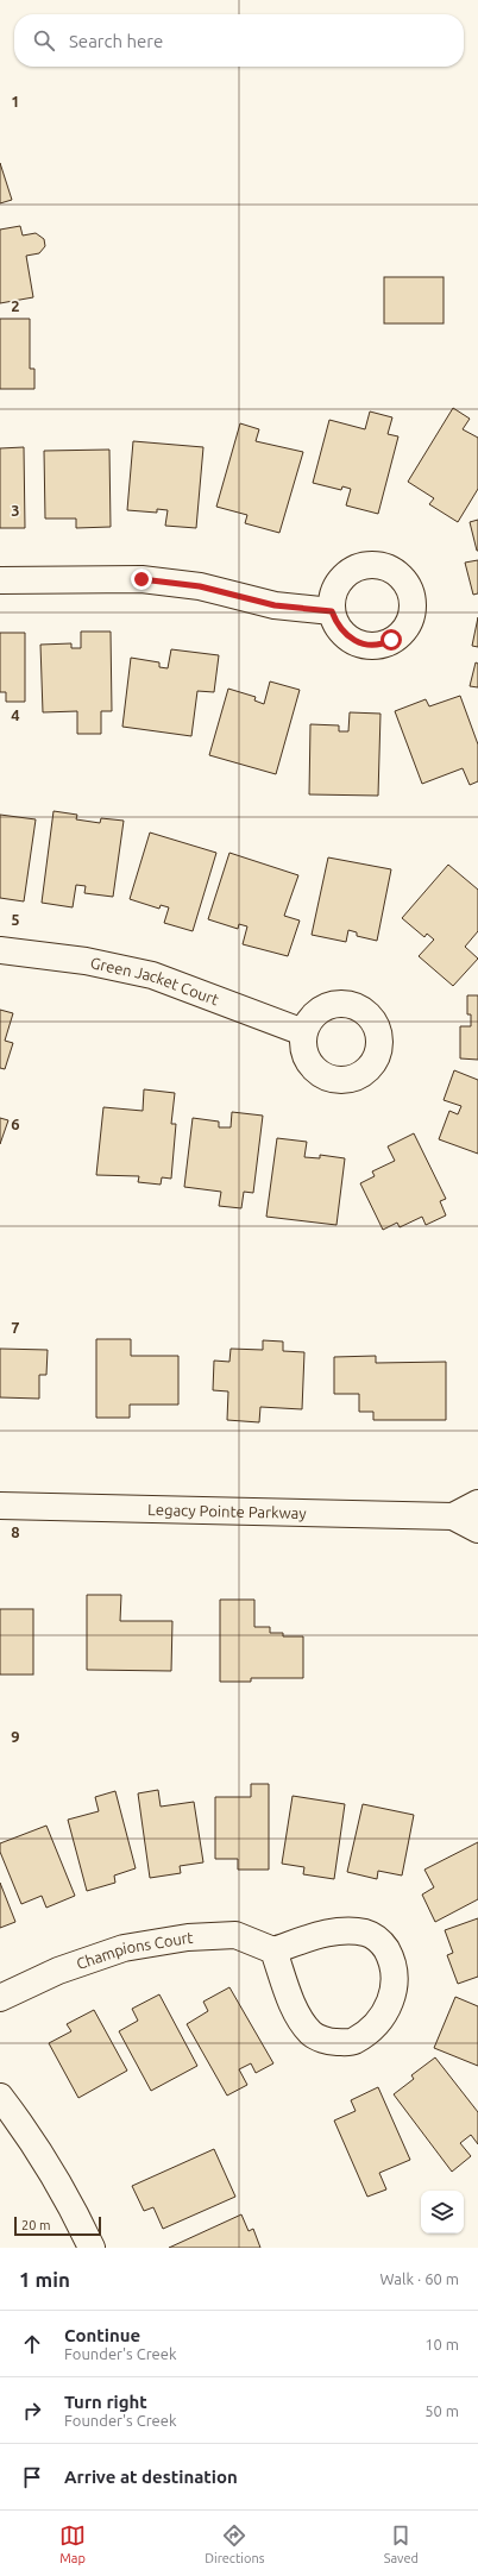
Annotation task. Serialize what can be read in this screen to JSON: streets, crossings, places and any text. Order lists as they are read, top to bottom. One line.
{"streets":{"street":["Green Jacket Court","Legacy Pointe Parkway","Champions Court"]},"scale_bar":"20 m","page":{"search":"Search here","scale":"20 m","heading":["1 min","Walk · 60 m"],"list":[["Continue","Founder's Creek","10 m"],["Turn right","Founder's Creek","50 m"],"Arrive at destination"],"nav":["Map","Directions","Saved"]},"grid":{"rows":["1","2","3","4","5","6","7","8","9"]}}
